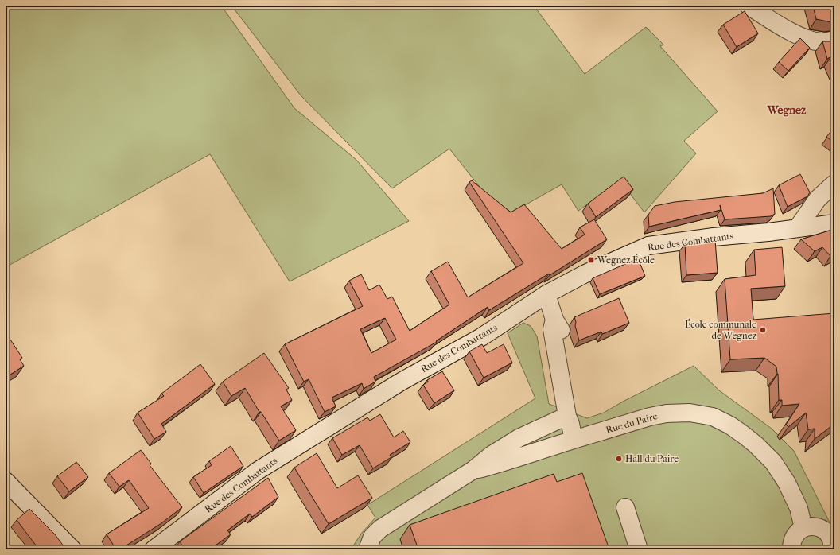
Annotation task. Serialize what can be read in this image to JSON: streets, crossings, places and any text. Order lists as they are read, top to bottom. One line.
{"streets":{"street":["Rue des Combattants","Rue du Paire"]},"districts":["Wegnez"],"places":{"transit":["Wegnez École"],"other":["École communale de Wegnez","Hall du Paire"]}}
